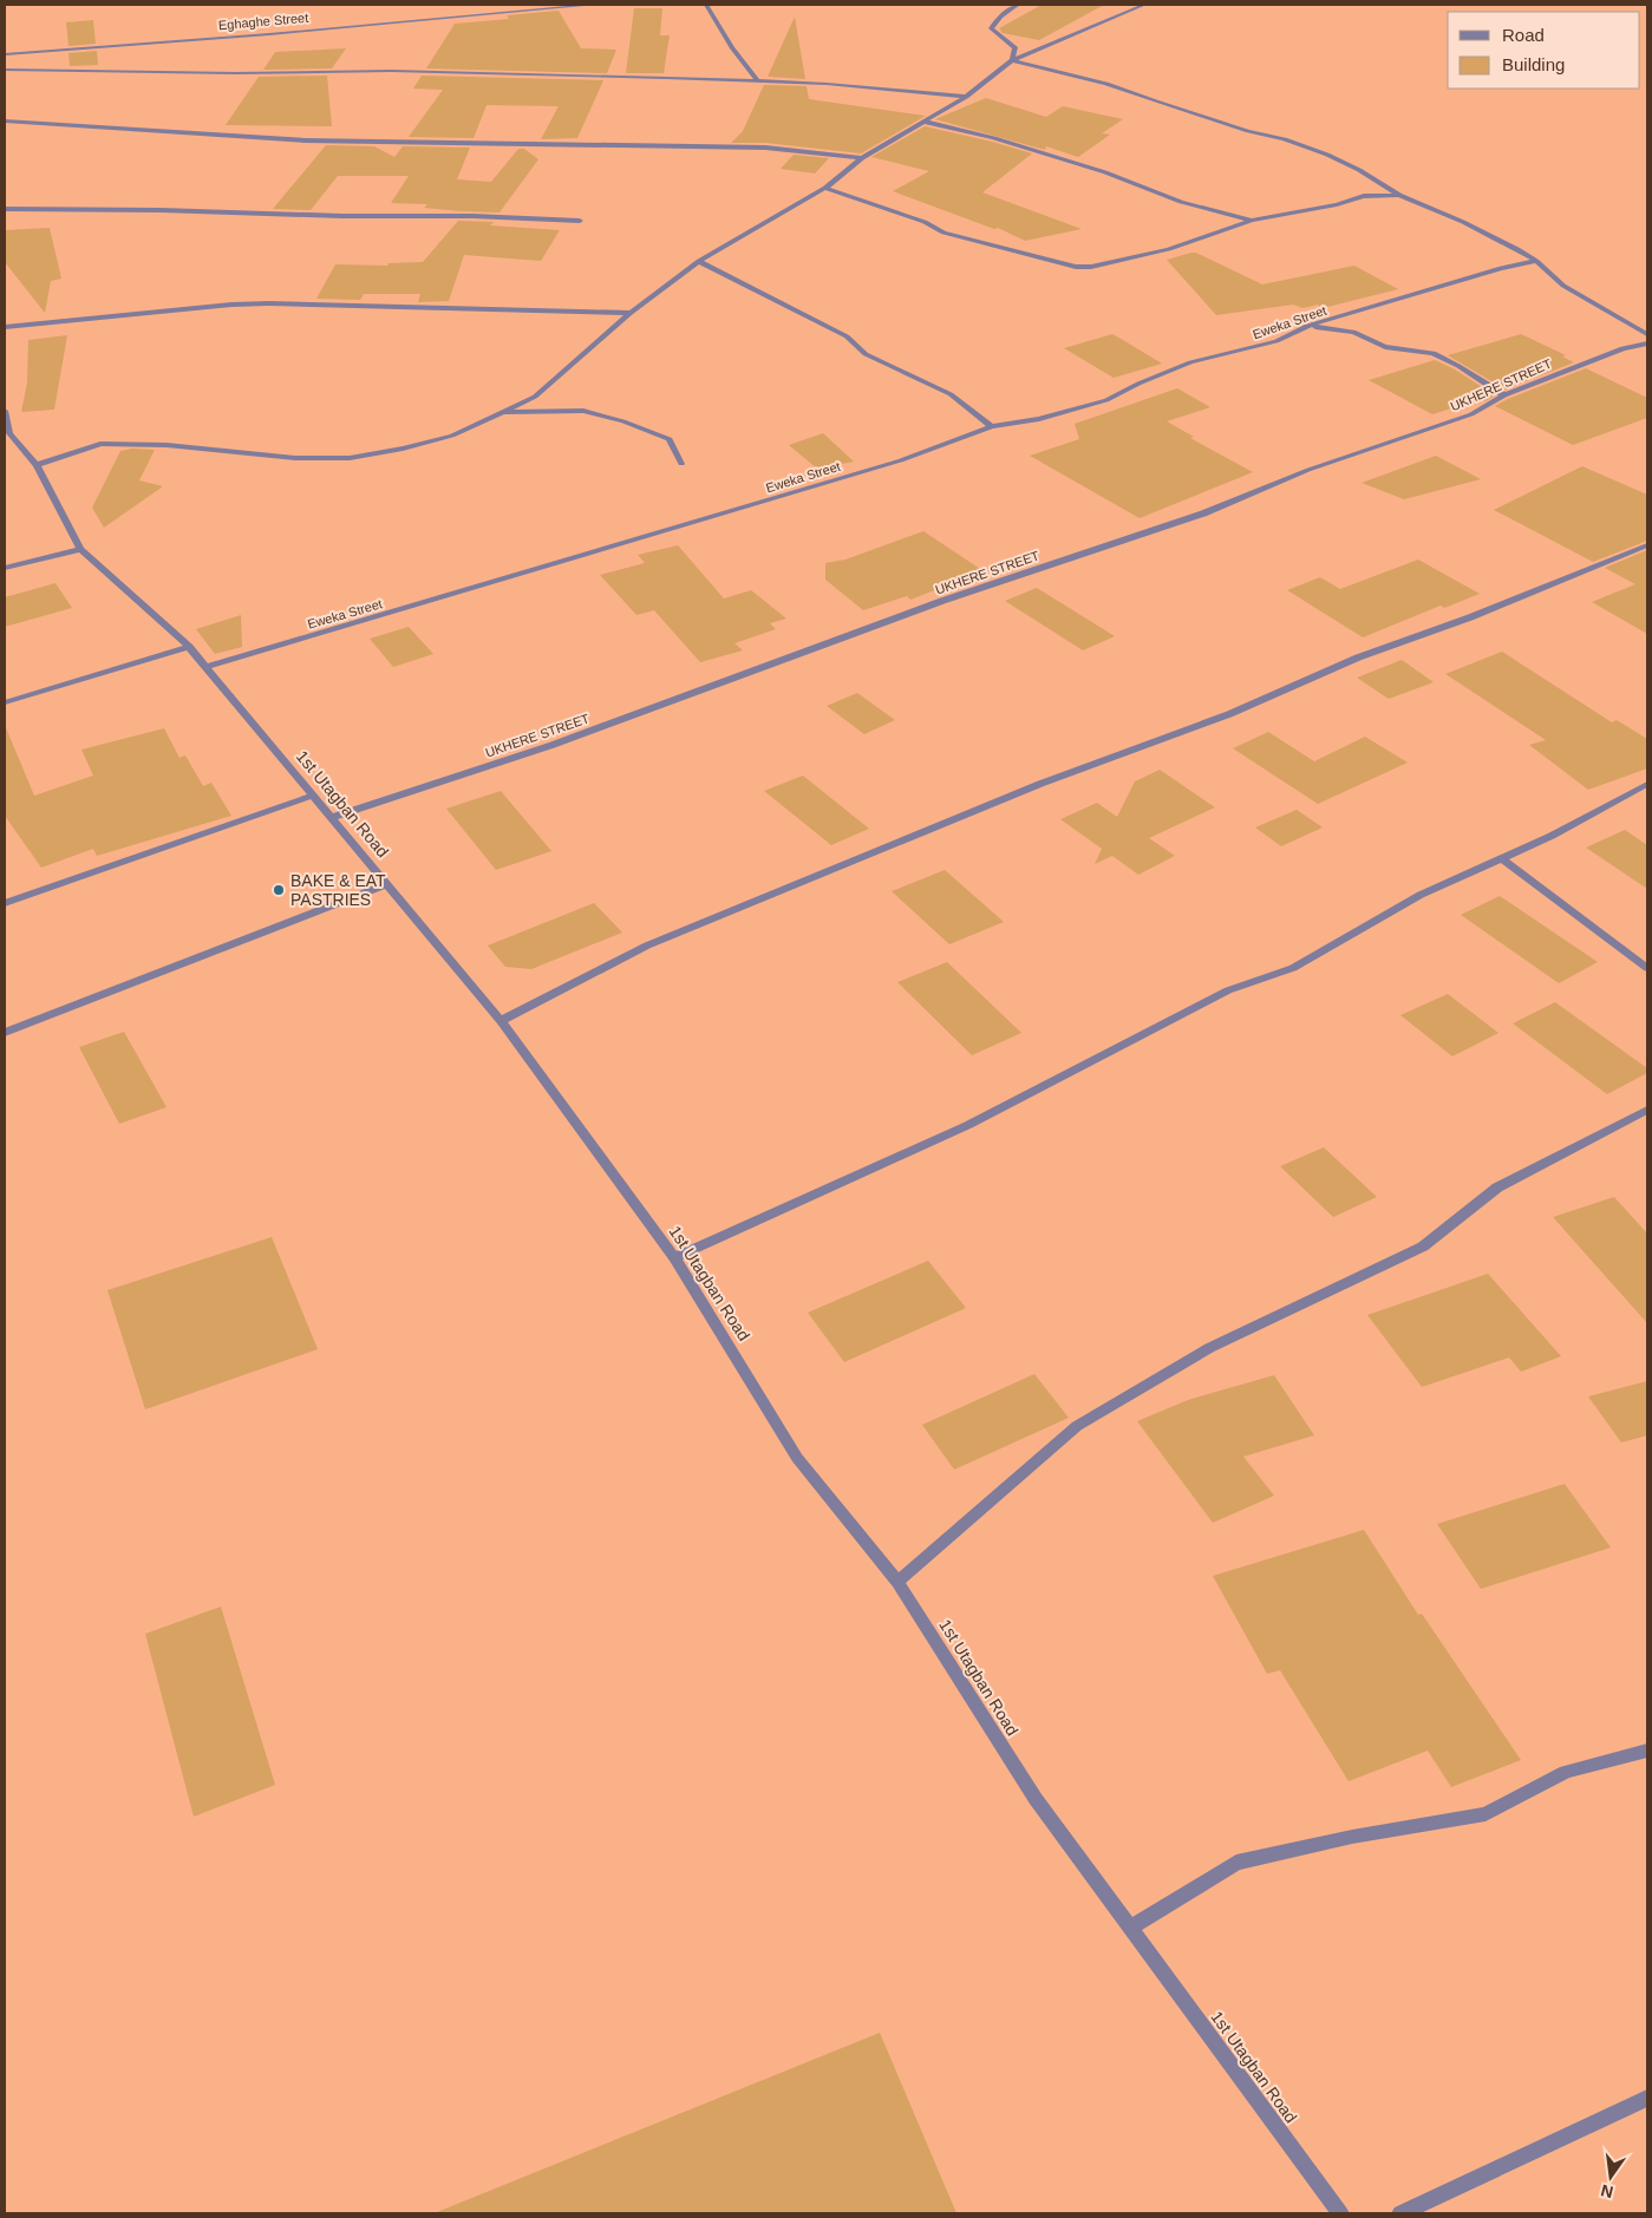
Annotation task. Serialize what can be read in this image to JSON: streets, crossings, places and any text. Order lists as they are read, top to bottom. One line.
{"streets":{"street":["Eghaghe Street","Eweka Street","UKHERE STREET","1st Utagban Road"]},"crossings":[["Eweka Street","1st Utagban Road"],["UKHERE STREET","1st Utagban Road"]],"places":["BAKE & EAT PASTRIES"],"legend":["Road","Building"],"north":"bottom"}
